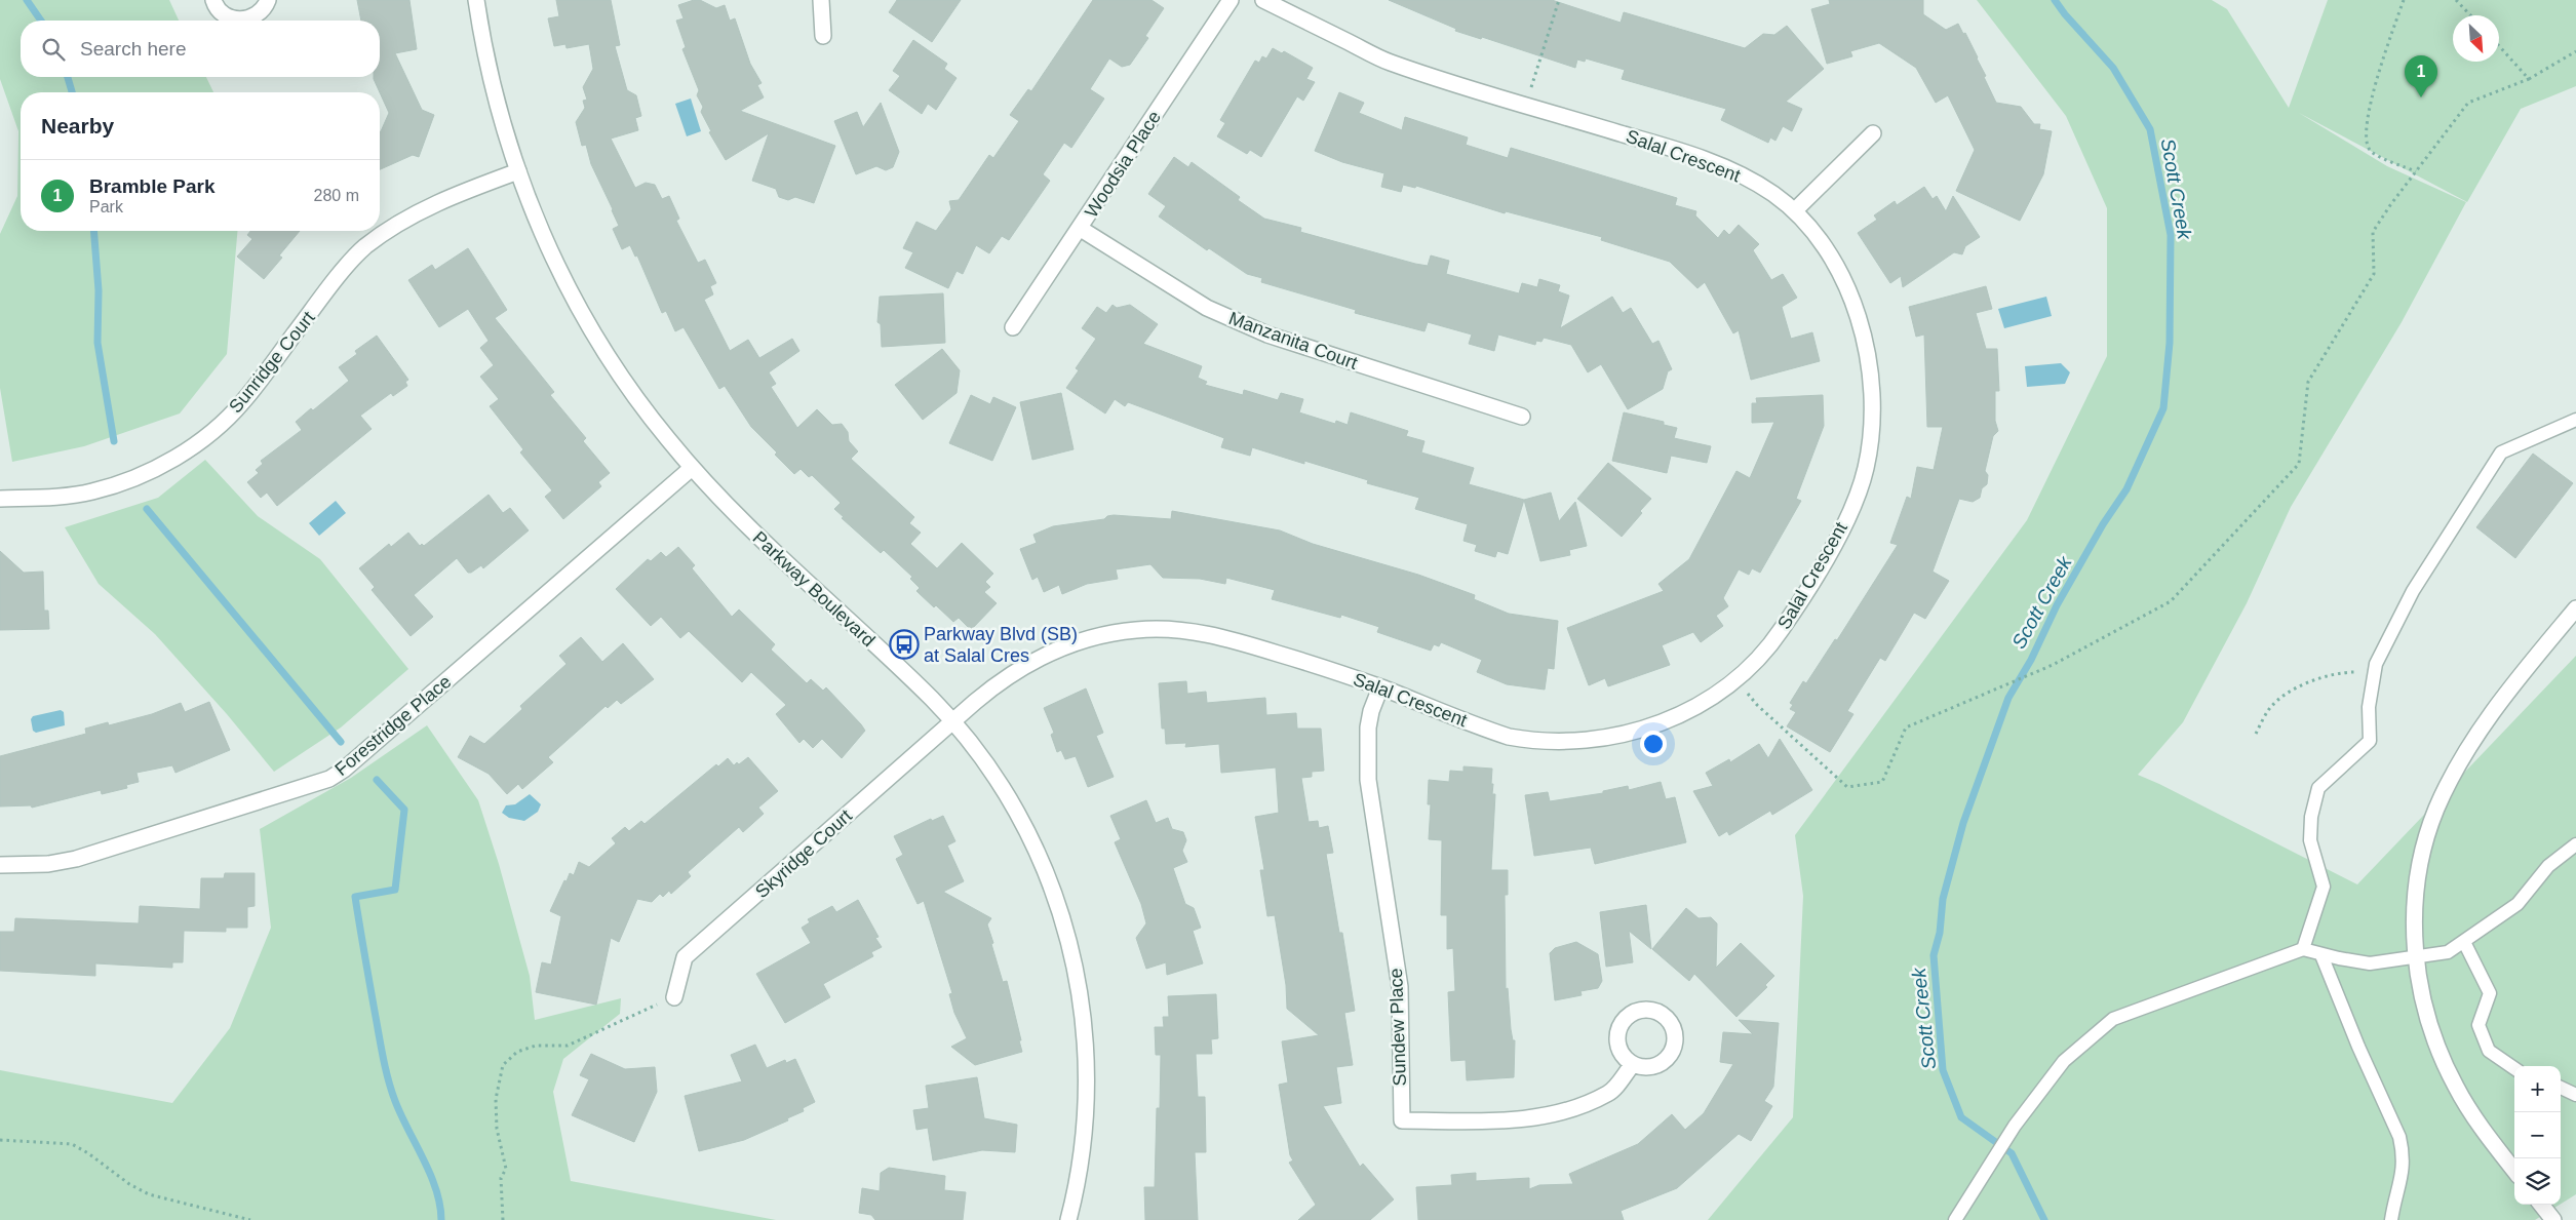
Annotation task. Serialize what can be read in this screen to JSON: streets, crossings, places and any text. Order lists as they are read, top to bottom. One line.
{"streets":{"street":["Salal Crescent","Woodsia Place","Manzanita Court","Sunridge Court","Parkway Boulevard","Forestridge Place","Skyridge Court","Sundew Place"]},"crossings":[["Salal Crescent","Parkway Boulevard"],["Salal Crescent","Skyridge Court"],["Salal Crescent","Sundew Place"],["Woodsia Place","Manzanita Court"],["Sunridge Court","Parkway Boulevard"],["Parkway Boulevard","Forestridge Place"],["Parkway Boulevard","Skyridge Court"]],"water":["Scott Creek"],"places":{"bus stop":["Parkway Blvd (SB) at Salal Cres"]},"north":"bottom right","page":{"search":"Search here","pins":"1","heading":"Nearby","list":[{"mark":"1","name":"Bramble Park","note":"Park","value":"280 m"}],"map_buttons":["+","−"]}}
